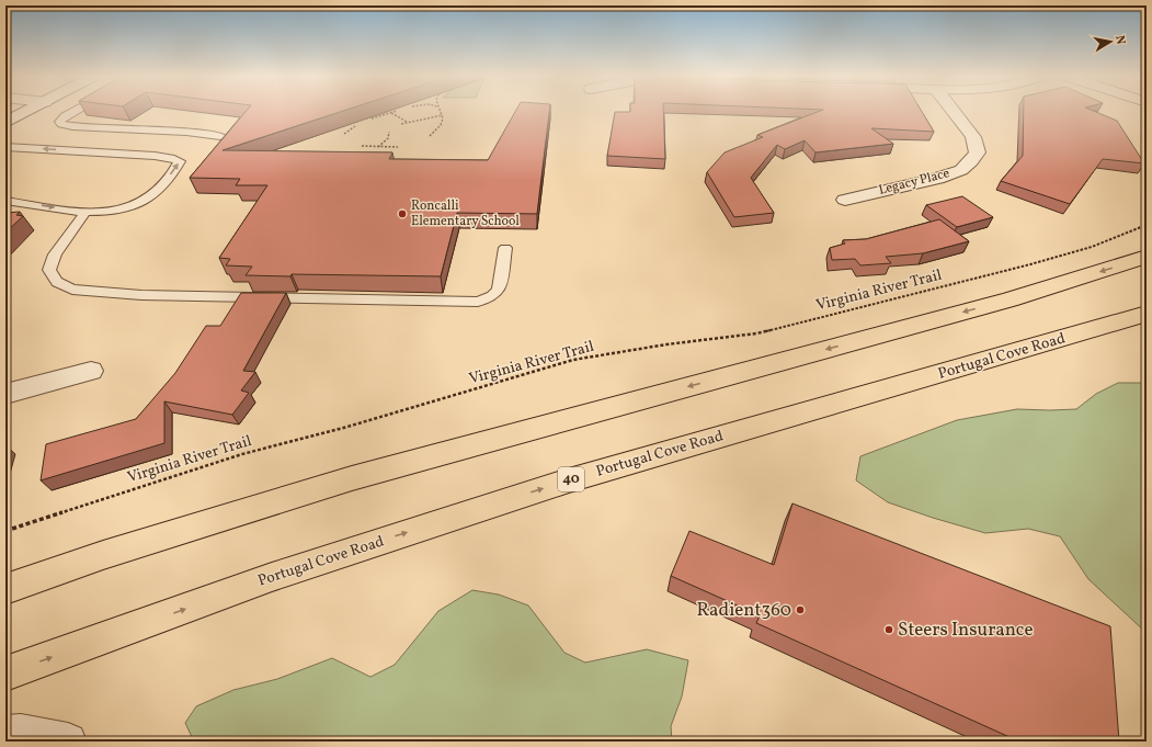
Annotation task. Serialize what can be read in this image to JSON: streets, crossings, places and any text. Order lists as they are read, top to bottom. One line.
{"streets":{"main road":["Portugal Cove Road","40"],"street":["Legacy Place"],"path":["Virginia River Trail"]},"places":["Roncalli Elementary School","Radient360","Steers Insurance"],"north":"right"}
